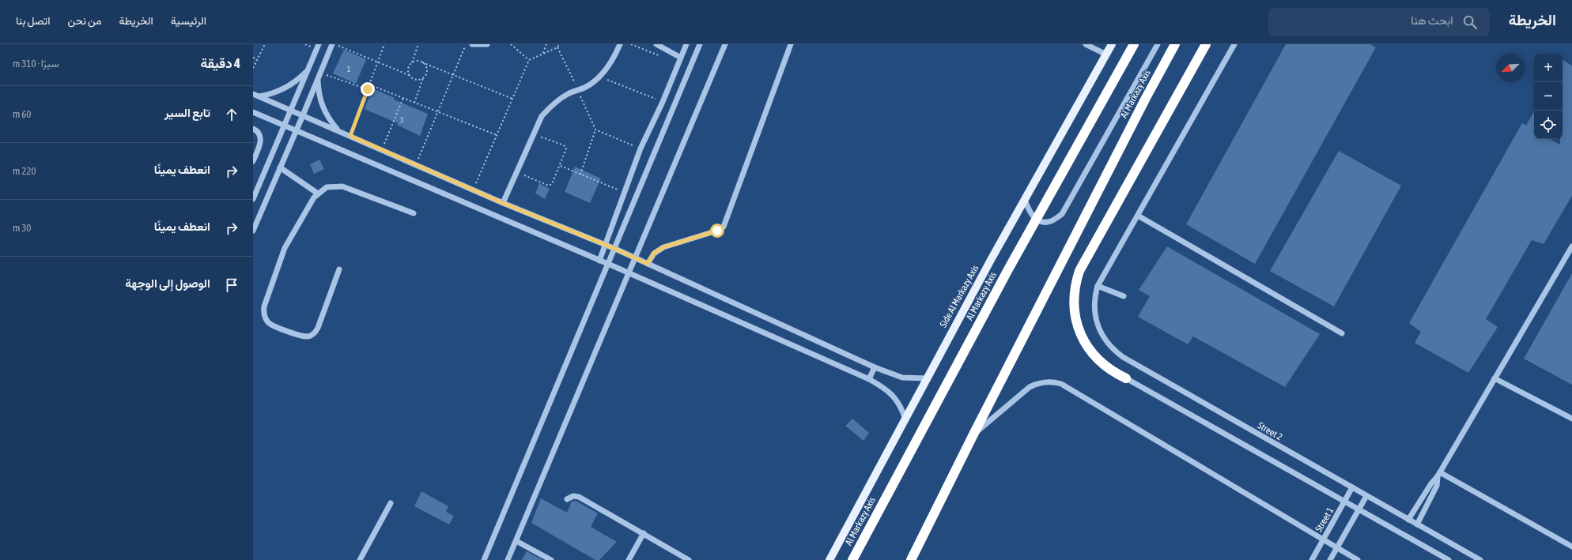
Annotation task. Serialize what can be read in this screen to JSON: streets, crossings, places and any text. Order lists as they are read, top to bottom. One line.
{"streets":{"highway":["Al Markazy Axis"],"main road":["Side Al Markazy Axis"],"street":["Street 2","Street 1"]},"crossings":[["Street 2","Street 1"]],"house_numbers":["1","3"],"north":"bottom left","page":{"header":"الخريطة","search":"ابحث هنا","nav":["الرئيسية","الخريطة","من نحن","اتصل بنا"],"heading":["4 دقيقة","سيرًا · 310 m"],"map_buttons":["+","−"],"list":[["تابع السير","60 m"],["انعطف يمينًا","220 m"],["انعطف يمينًا","30 m"],"الوصول إلى الوجهة"]}}
